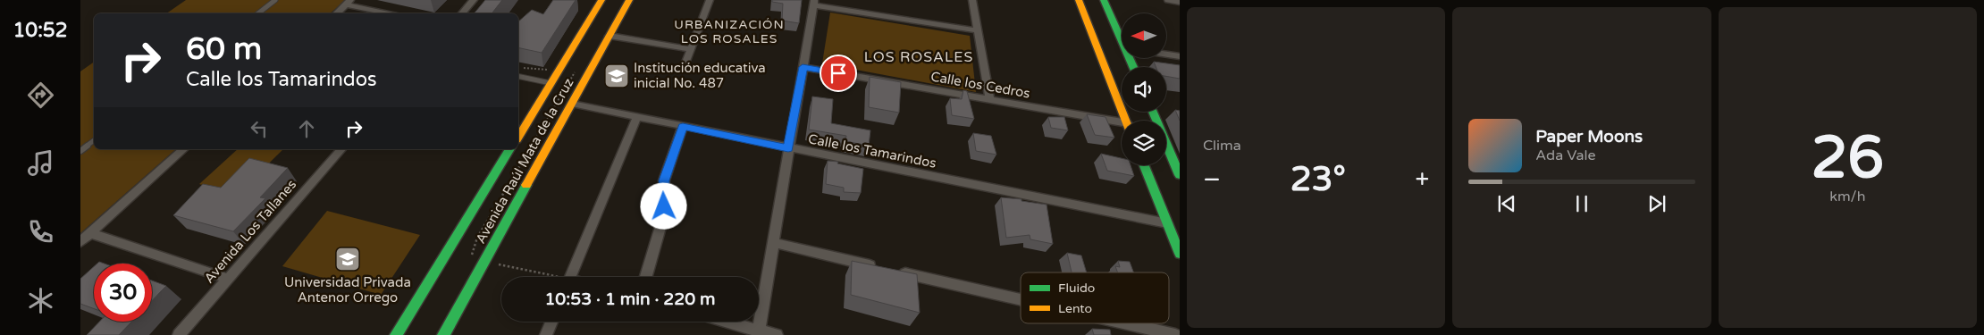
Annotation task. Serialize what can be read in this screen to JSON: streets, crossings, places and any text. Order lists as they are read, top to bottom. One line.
{"streets":{"main road":["Avenida Raúl Mata de la Cruz"],"street":["Calle los Cedros","Calle los Tamarindos","Avenida Los Tallanes"]},"crossings":[["Calle los Tamarindos","Avenida Raúl Mata de la Cruz"]],"districts":["URBANIZACIÓN LOS ROSALES","LOS ROSALES"],"places":{"school or university":["Institución educativa inicial No. 487","Universidad Privada Antenor Orrego"]},"legend":["Fluido","Lento"],"north":"left","page":{"tabs":"10:52","tile":["Clima",["26","km/h"]],"turn":["60 m","Calle los Tamarindos"],"song":["Paper Moons","Ada Vale"],"heat":["−","23°","+"],"limit":"30","trip":"10:53 · 1 min · 220 m"}}
